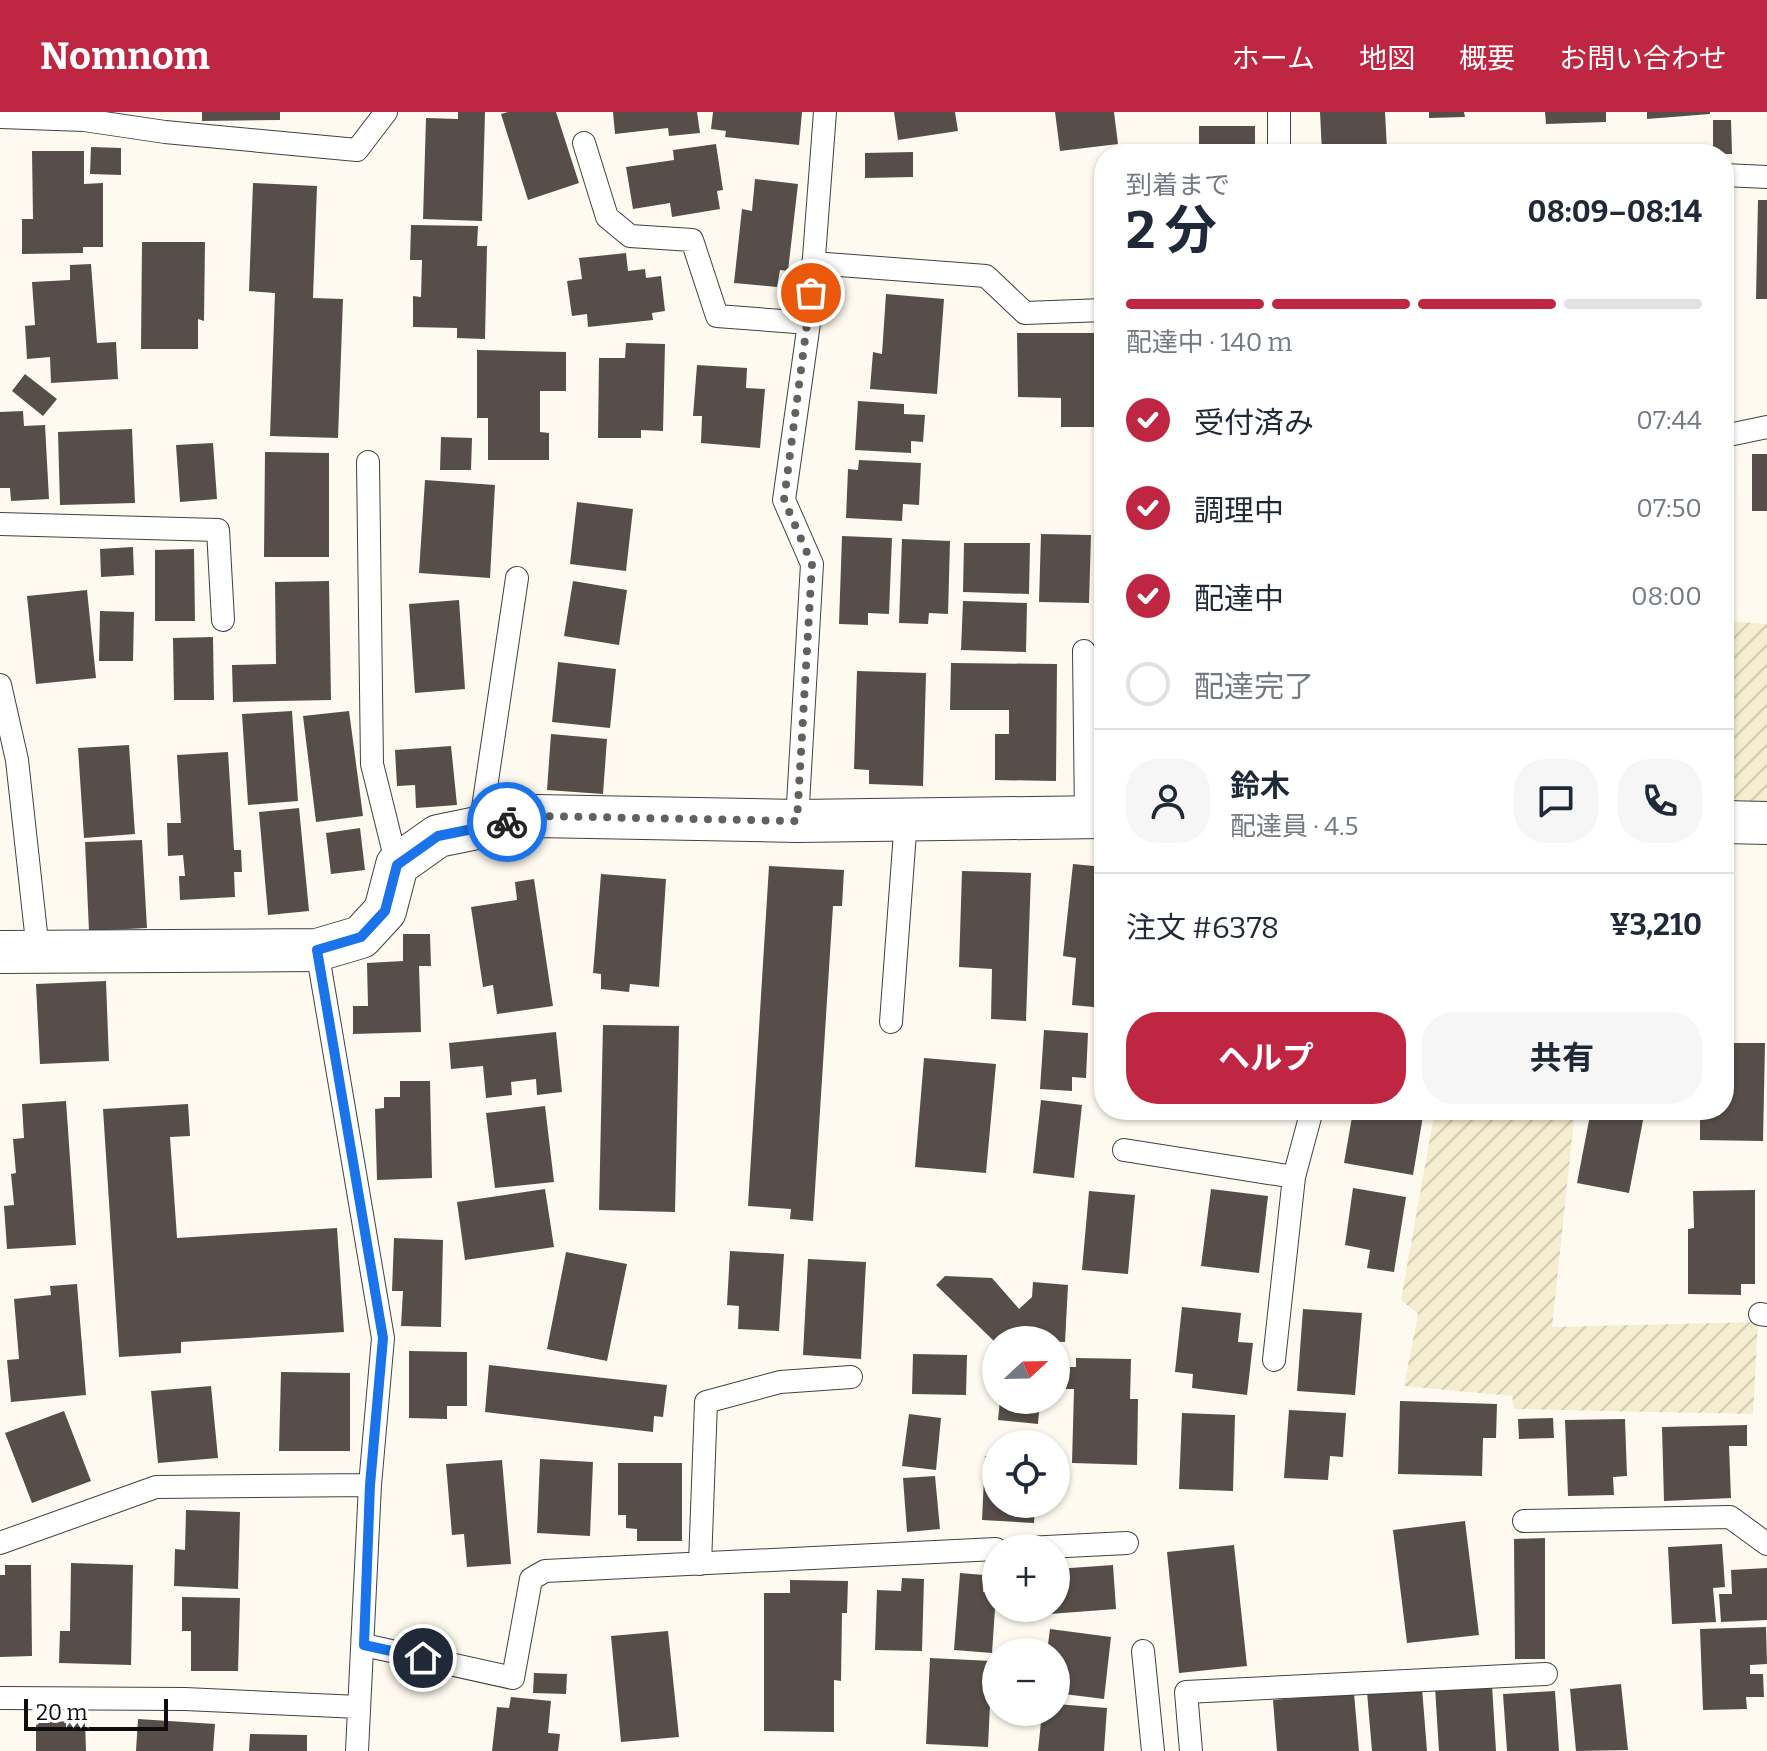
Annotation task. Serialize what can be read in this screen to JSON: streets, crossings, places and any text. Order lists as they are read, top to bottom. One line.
{"scale_bar":"20 m","north":"right","page":{"header":"Nomnom","nav":["ホーム","地図","概要","お問い合わせ"],"heading":["2 分","到着まで","08:09–08:14"],"panel":["鈴木","配達員 · 4.5","注文 #6378","¥3,210"],"bar":"配達中 · 140 m","list":[["受付済み","07:44"],["調理中","07:50"],["配達中","08:00"],"配達完了"],"buttons":["ヘルプ","共有"],"map_buttons":["+","−"],"scale":"20 m"}}
